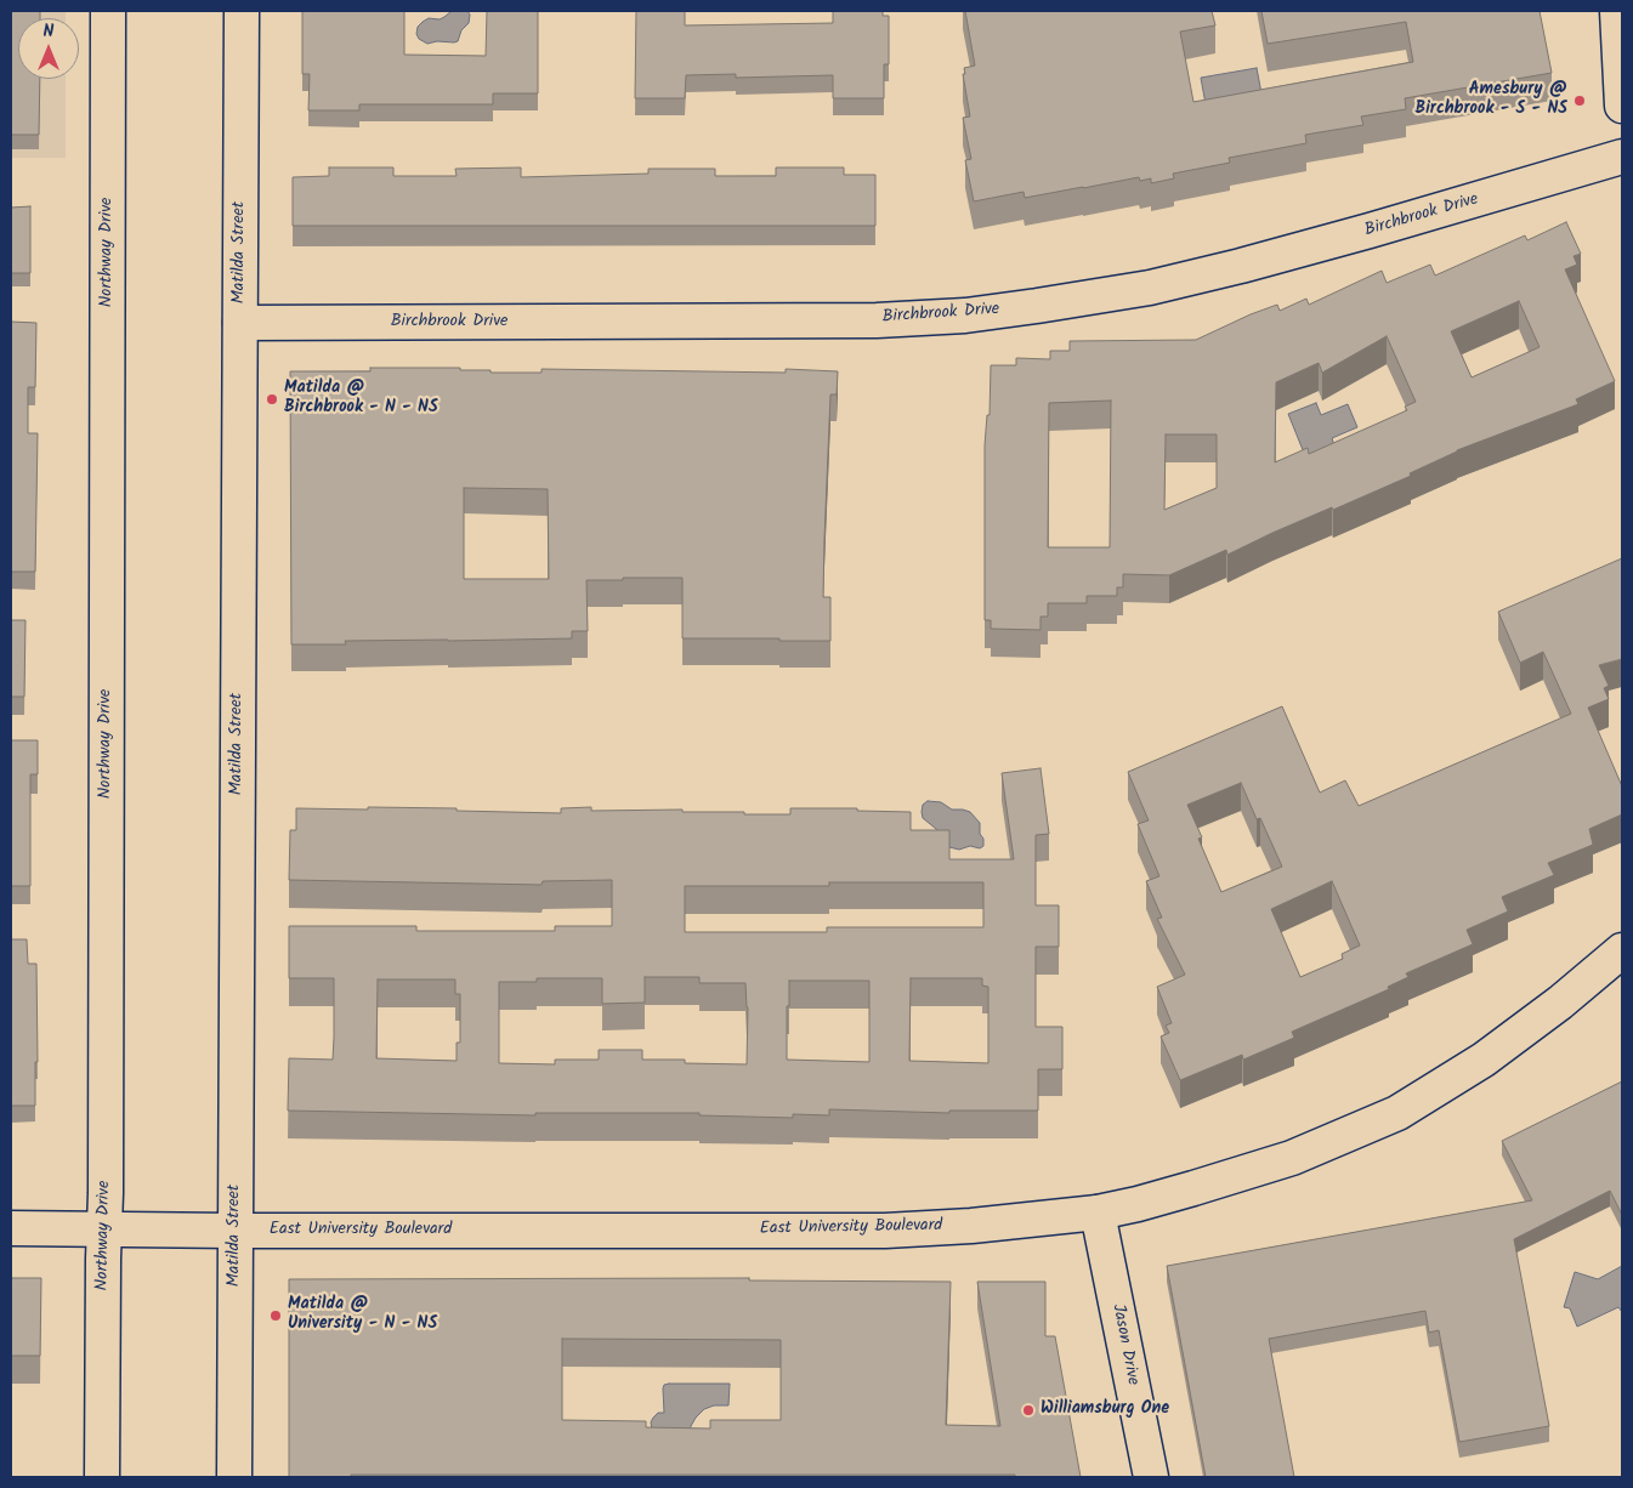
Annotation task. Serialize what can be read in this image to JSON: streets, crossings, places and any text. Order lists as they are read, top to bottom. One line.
{"streets":{"street":["Birchbrook Drive","Northway Drive","Matilda Street","East University Boulevard","Jason Drive"]},"crossings":[["Birchbrook Drive","Matilda Street"],["Northway Drive","East University Boulevard"],["Matilda Street","East University Boulevard"],["East University Boulevard","Jason Drive"]],"places":["Amesbury @ Birchbrook - S - NS","Matilda @ Birchbrook - N - NS","Matilda @ University - N - NS","Williamsburg One"],"north":"top"}
